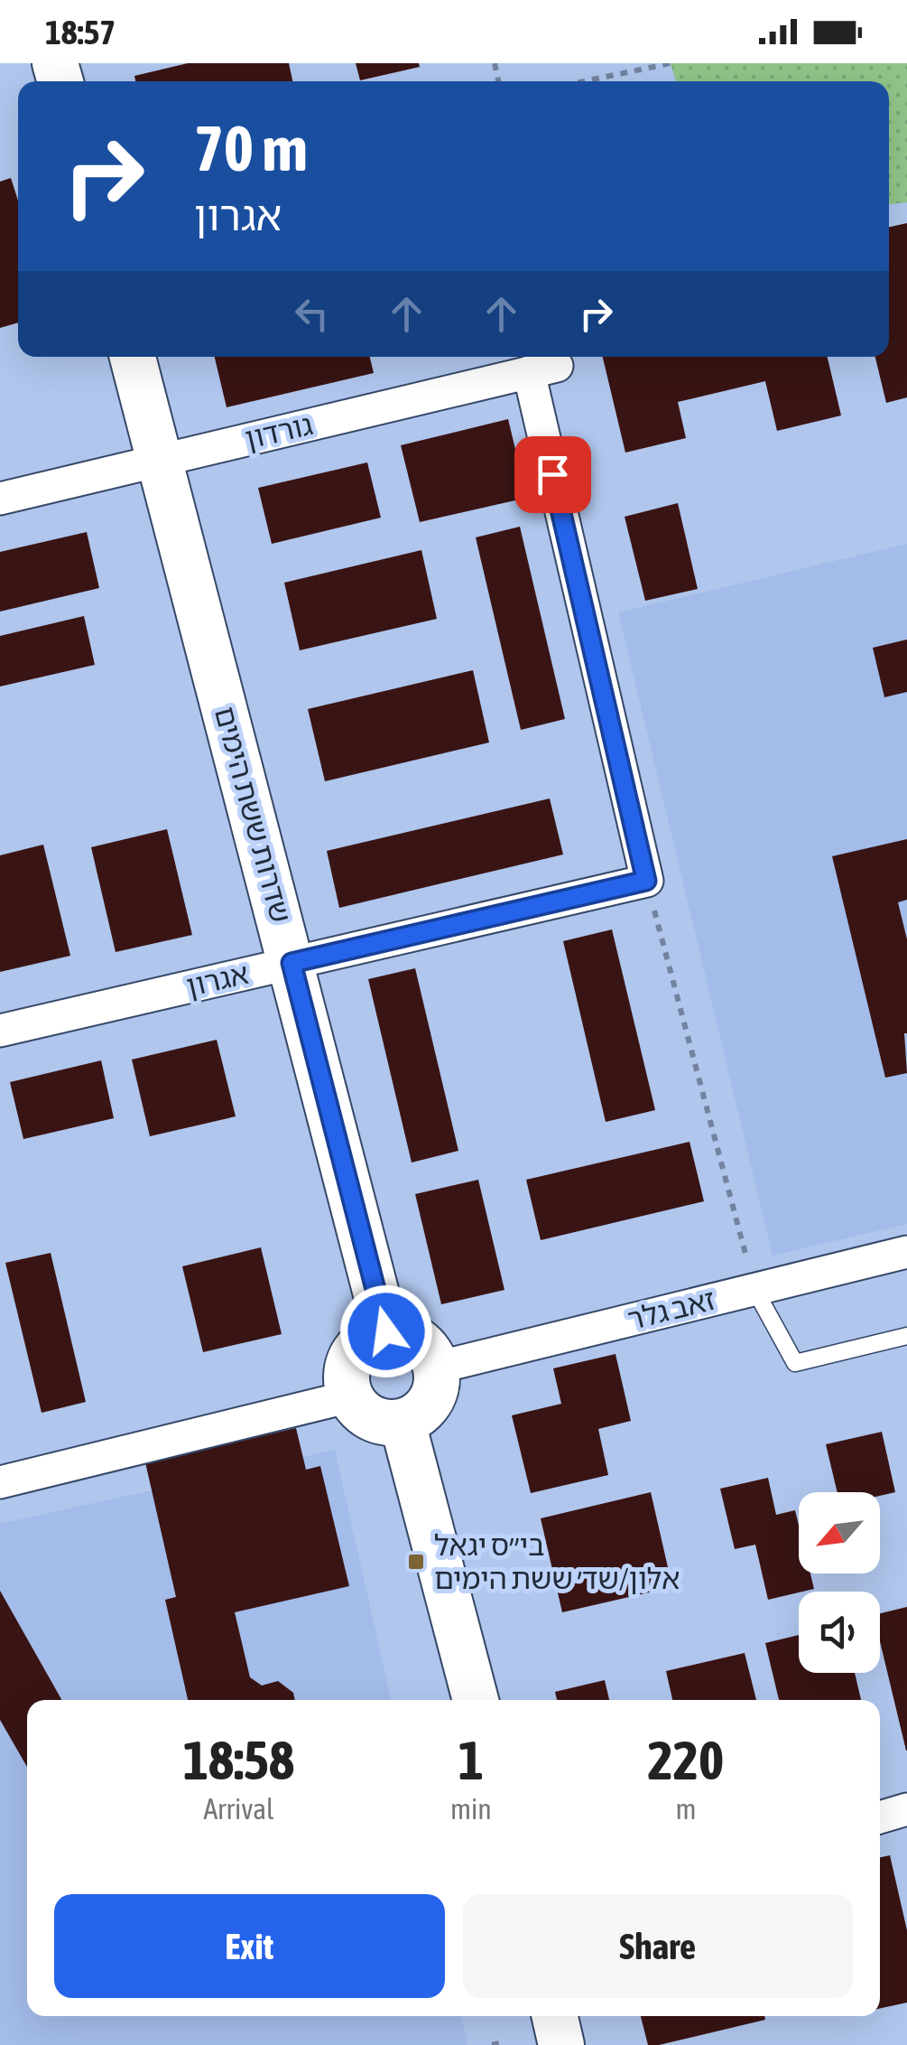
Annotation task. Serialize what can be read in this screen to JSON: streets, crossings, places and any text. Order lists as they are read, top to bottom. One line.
{"streets":{"street":["גורדון","שדרות ששת הימים","אגרון","זאב גלר"]},"crossings":[["גורדון","שדרות ששת הימים"],["גורדון","אגרון"],["שדרות ששת הימים","אגרון"],["שדרות ששת הימים","זאב גלר"]],"places":{"transit":["בי״ס יגאל אלון/שד׳ ששת הימים"]},"north":"bottom left","page":{"status":"18:57","turn":["70 m","אגרון"],"eta":["18:58","Arrival","1","min","220","m"],"buttons":["Exit","Share"]}}
